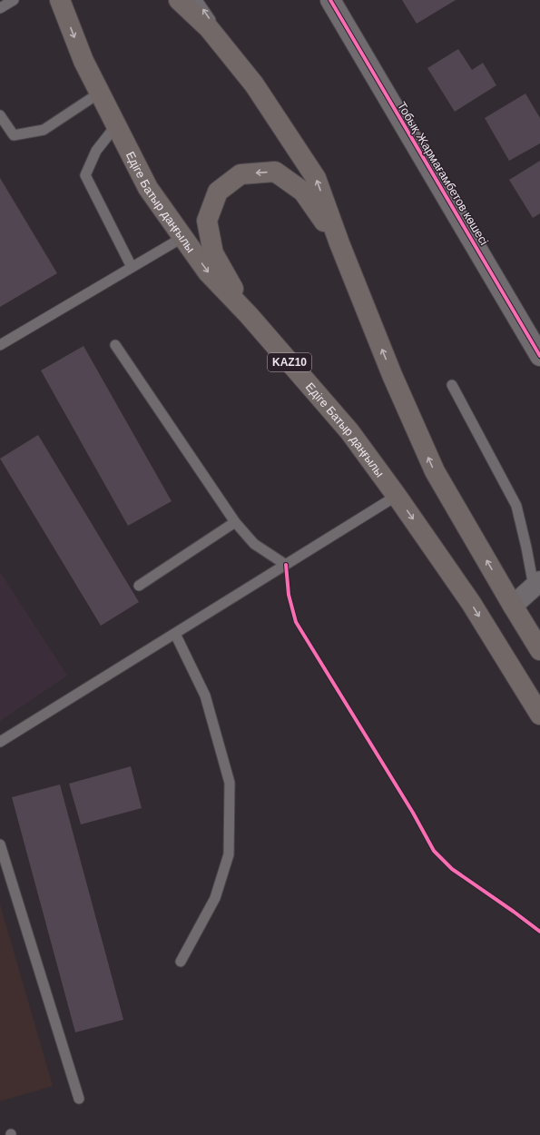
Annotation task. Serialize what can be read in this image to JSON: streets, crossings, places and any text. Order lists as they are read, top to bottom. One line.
{"streets":{"main road":["Едіге Батыр даңғылы","KAZ10"],"street":["Тобық Жармағамбетов көшесі"]}}
